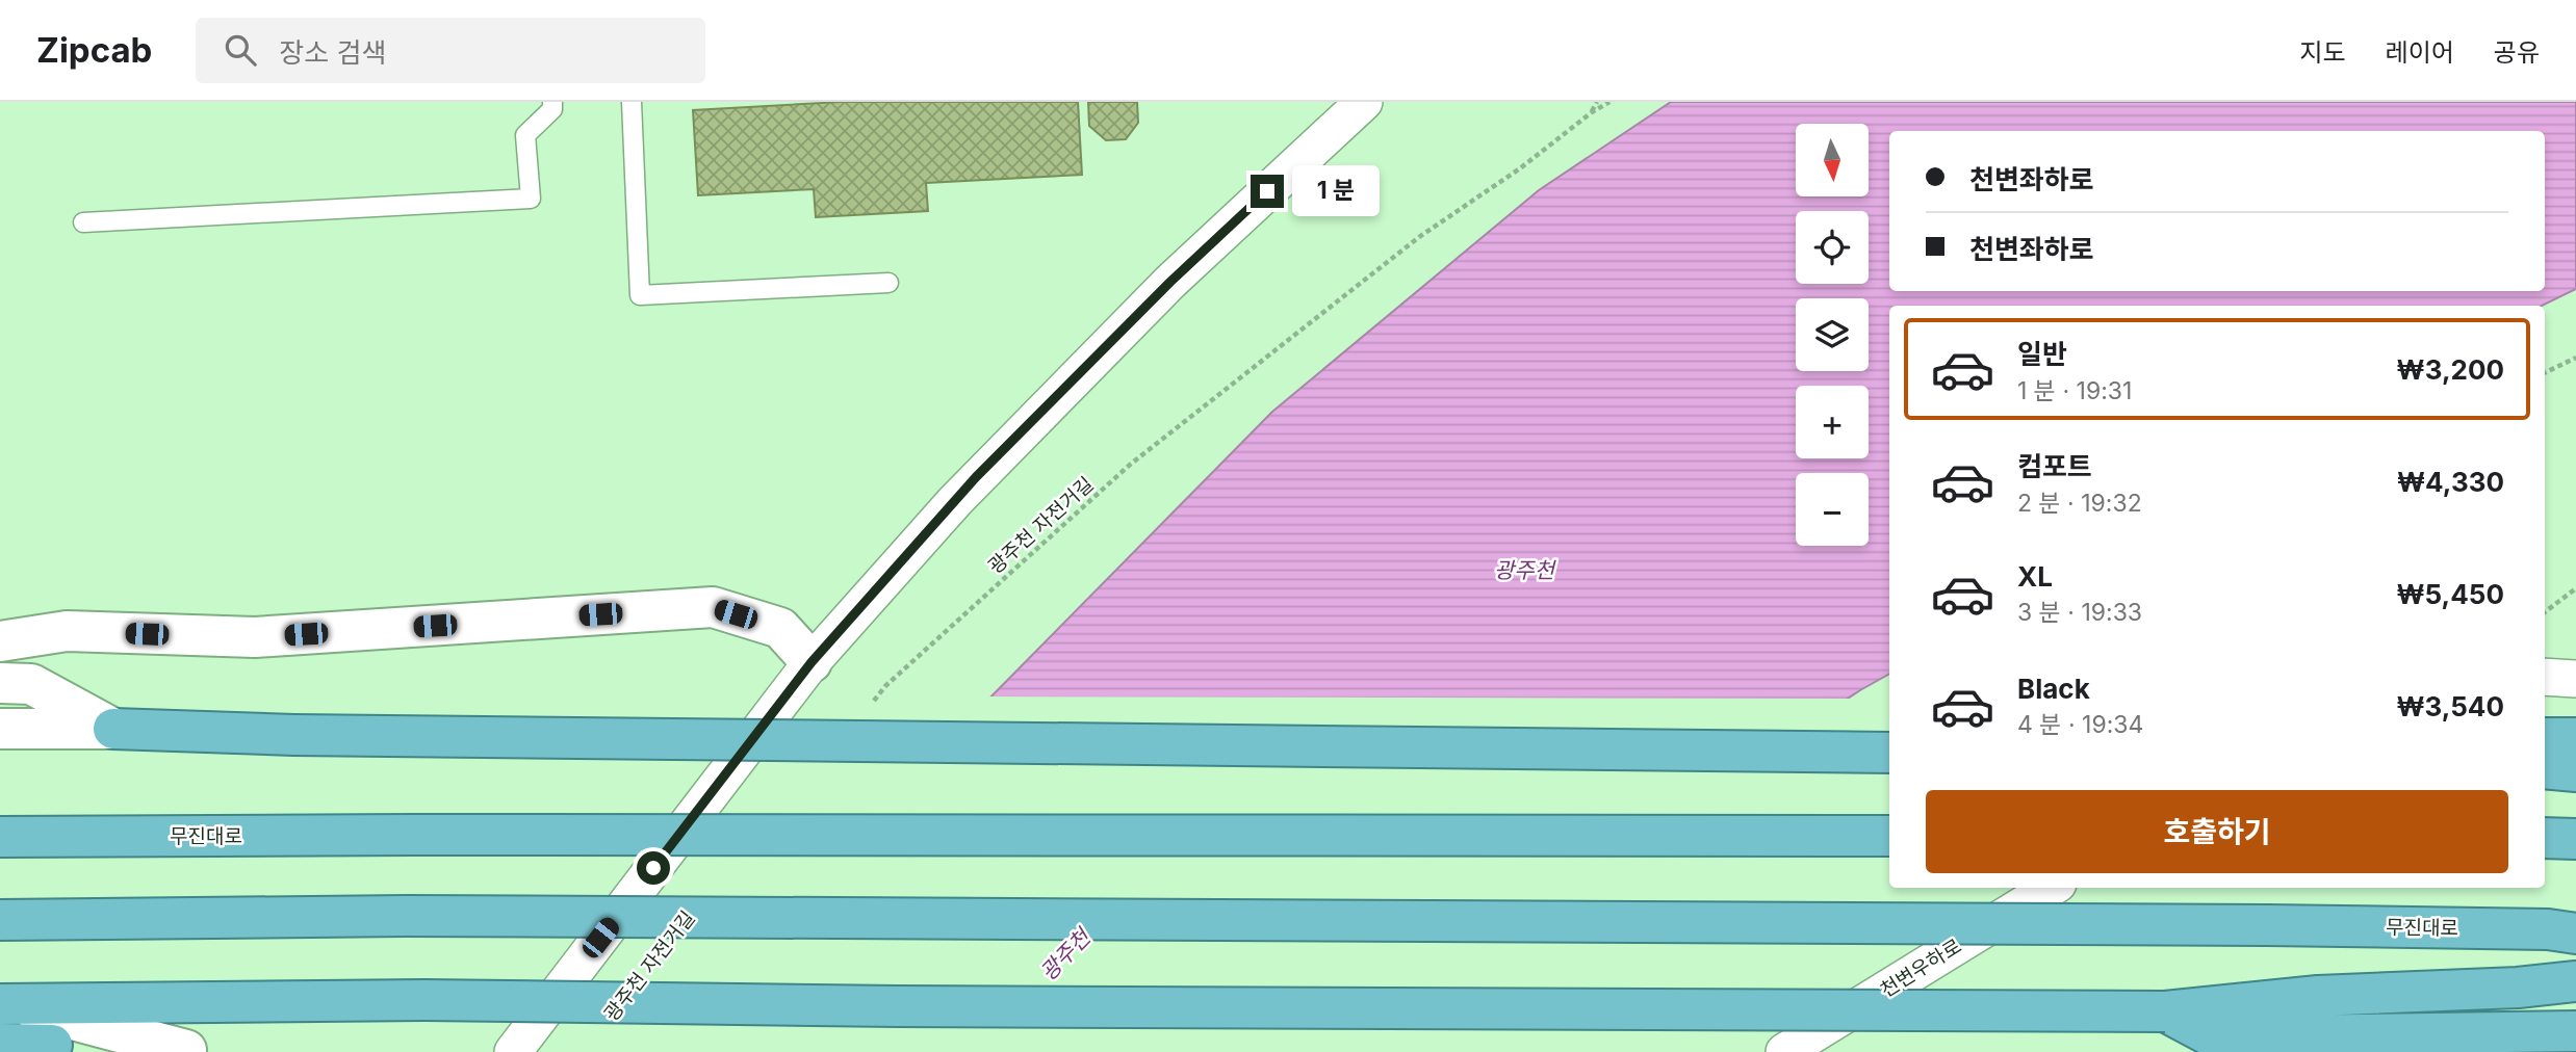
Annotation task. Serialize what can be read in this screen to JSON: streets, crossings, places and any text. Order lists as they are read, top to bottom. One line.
{"streets":{"highway":["무진대로"],"street":["천변우하로"],"path":["광주천 자전거길"]},"water":["광주천"],"north":"bottom","page":{"header":"Zipcab","search":"장소 검색","nav":["지도","레이어","공유"],"map_buttons":["+","−"],"banner":["천변좌하로","천변좌하로"],"bubble":"1 분","list":[{"name":"일반","note":"1 분 · 19:31","value":"₩3,200"},{"name":"컴포트","note":"2 분 · 19:32","value":"₩4,330"},{"name":"XL","note":"3 분 · 19:33","value":"₩5,450"},{"name":"Black","note":"4 분 · 19:34","value":"₩3,540"}],"buttons":"호출하기"}}
